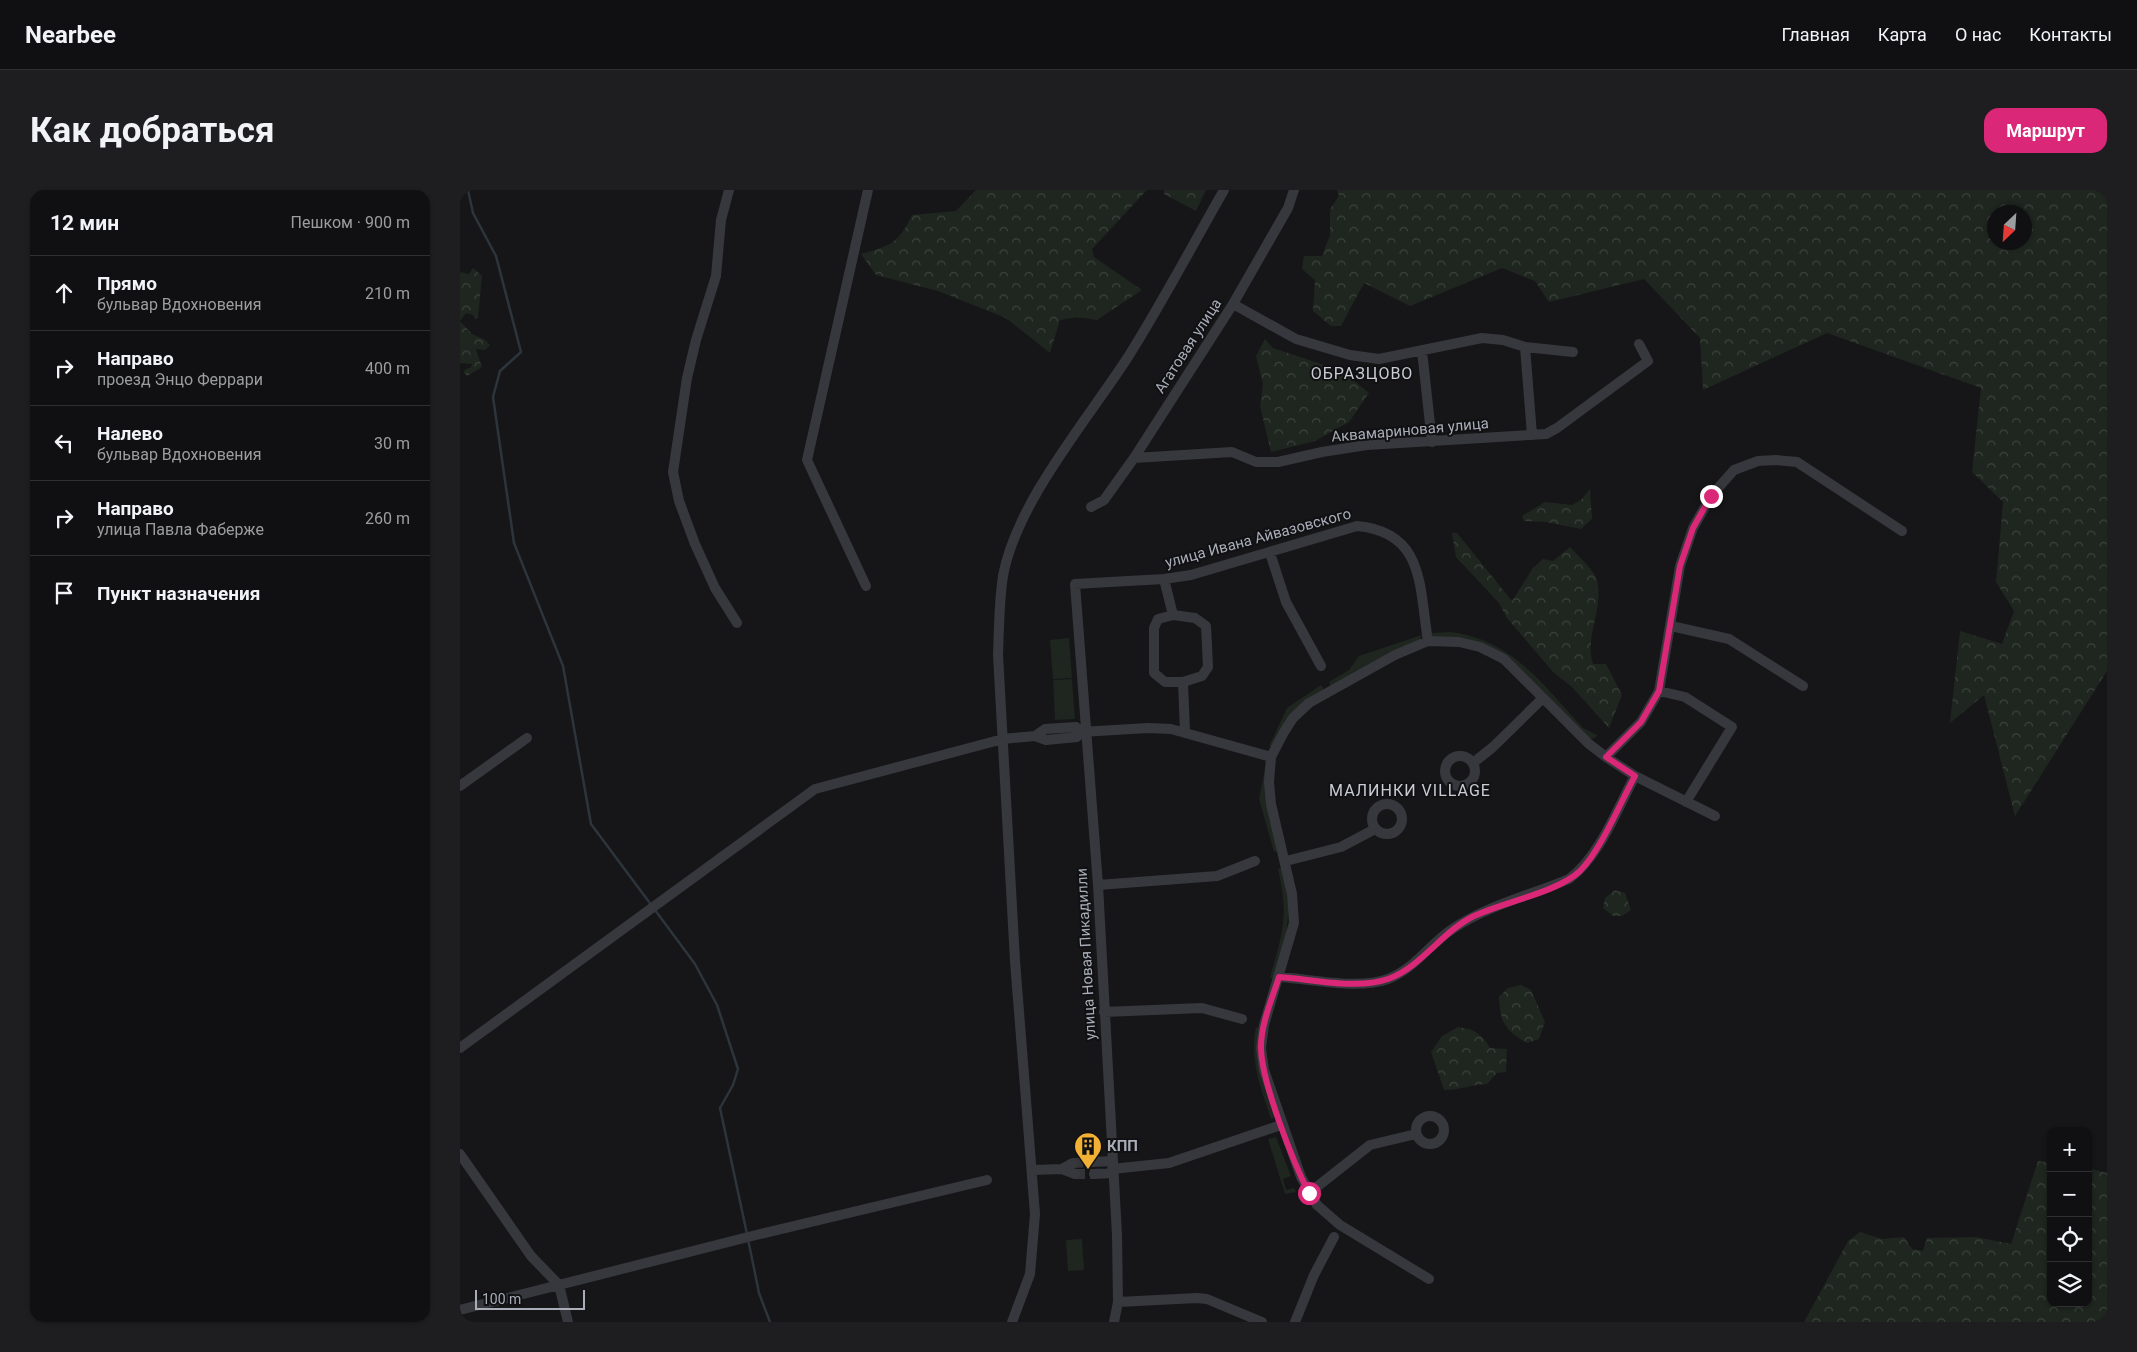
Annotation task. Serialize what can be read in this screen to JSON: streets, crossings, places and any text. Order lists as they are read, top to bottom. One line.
{"streets":{"street":["Агатовая улица","Аквамариновая улица","улица Ивана Айвазовского","улица Новая Пикадилли"]},"crossings":[["Агатовая улица","Аквамариновая улица"],["улица Ивана Айвазовского","улица Новая Пикадилли"]],"districts":["ОБРАЗЦОВО","МАЛИНКИ VILLAGE"],"places":{"building":["КПП"]},"scale_bar":"100 m","north":"bottom left","page":{"header":"Nearbee","nav":["Главная","Карта","О нас","Контакты"],"buttons":"Маршрут","title":"Как добраться","heading":["12 мин","Пешком · 900 m"],"list":[["Прямо","бульвар Вдохновения","210 m"],["Направо","проезд Энцо Феррари","400 m"],["Налево","бульвар Вдохновения","30 m"],["Направо","улица Павла Фаберже","260 m"],"Пункт назначения"],"map_buttons":["+","−"],"scale":"100 m"}}
